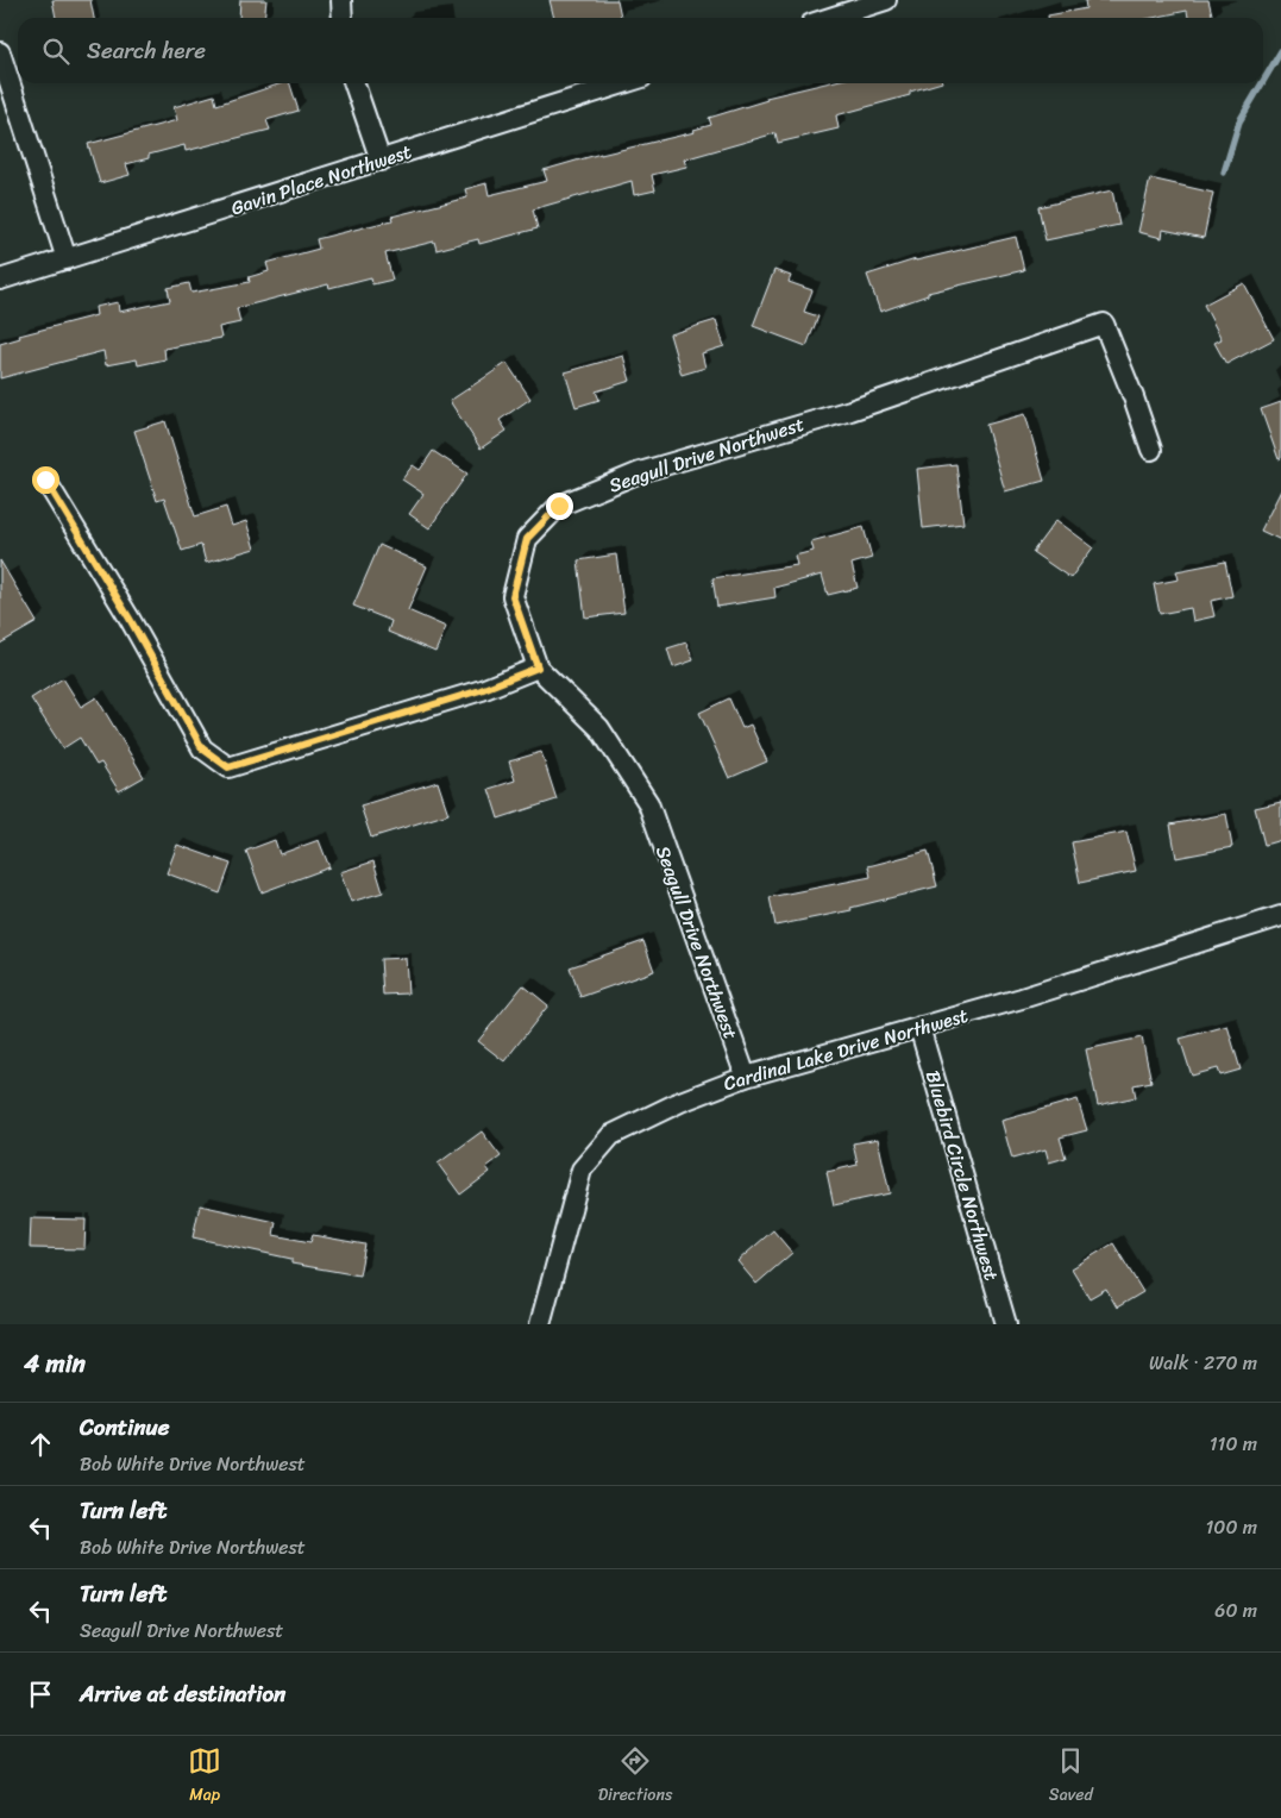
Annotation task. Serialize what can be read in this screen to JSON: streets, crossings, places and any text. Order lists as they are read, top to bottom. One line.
{"streets":{"street":["Gavin Place Northwest","Seagull Drive Northwest","Cardinal Lake Drive Northwest","Bluebird Circle Northwest"]},"crossings":[["Seagull Drive Northwest","Cardinal Lake Drive Northwest"],["Cardinal Lake Drive Northwest","Bluebird Circle Northwest"]],"page":{"search":"Search here","heading":["4 min","Walk · 270 m"],"list":[["Continue","Bob White Drive Northwest","110 m"],["Turn left","Bob White Drive Northwest","100 m"],["Turn left","Seagull Drive Northwest","60 m"],"Arrive at destination"],"nav":["Map","Directions","Saved"]}}
